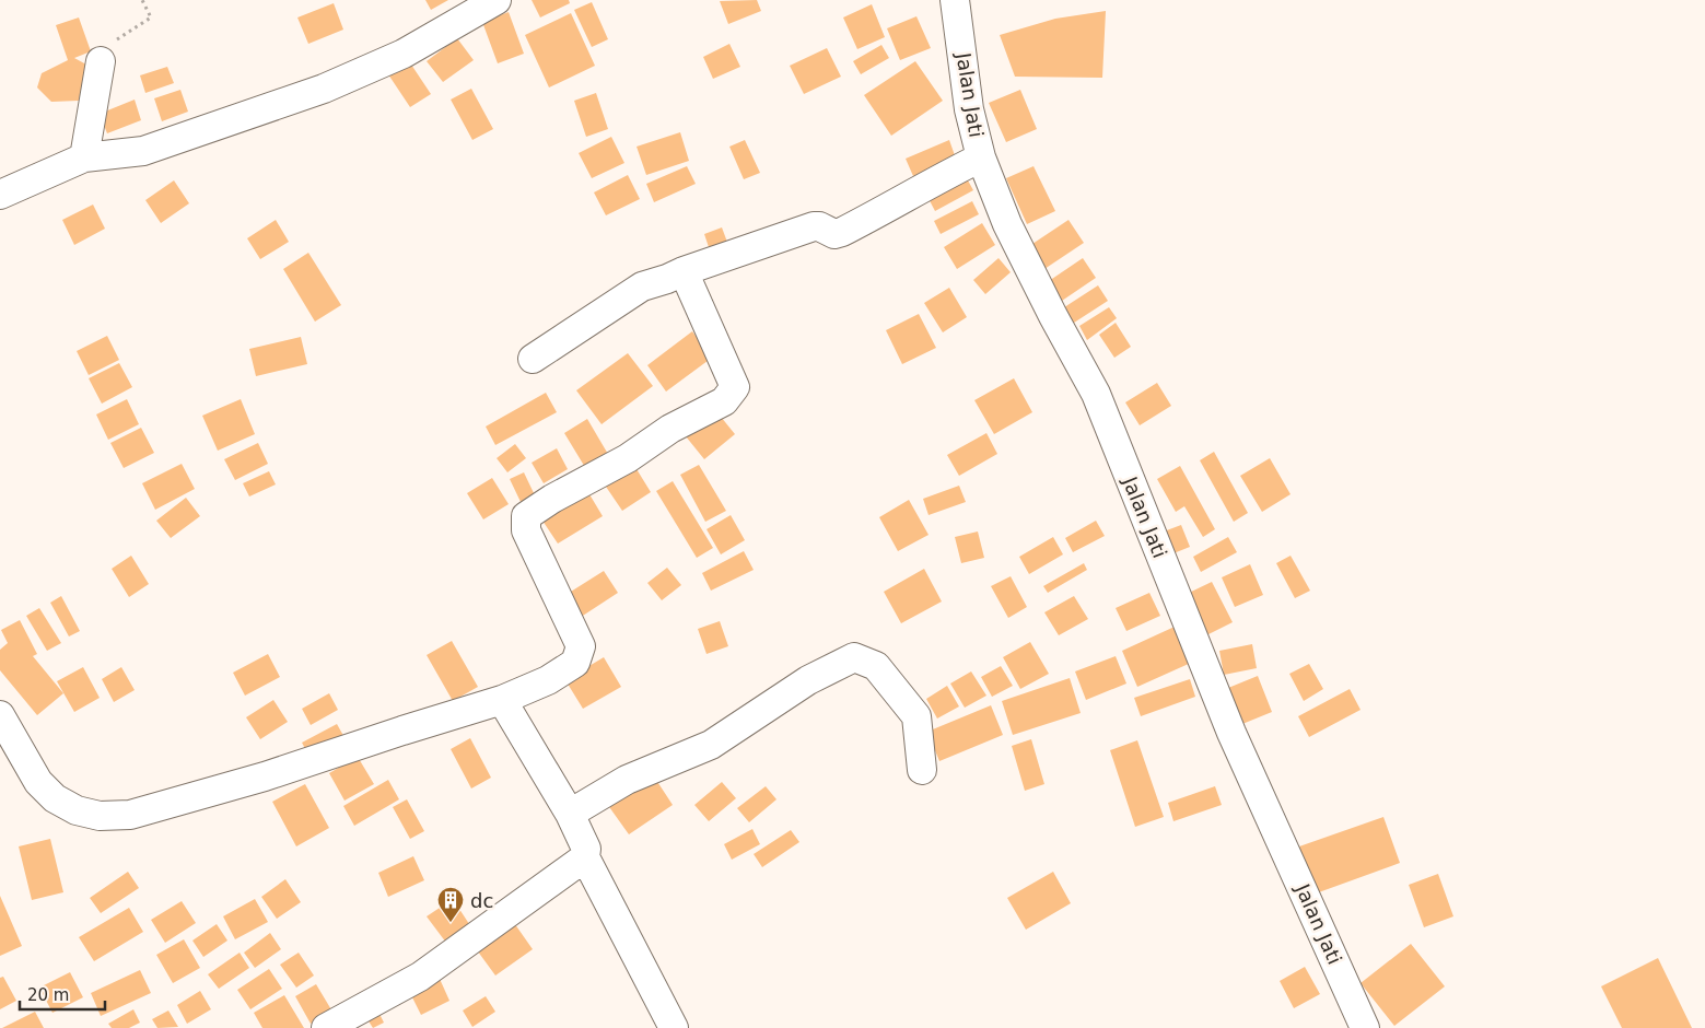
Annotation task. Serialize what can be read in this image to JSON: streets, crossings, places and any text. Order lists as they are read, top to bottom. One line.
{"streets":{"street":["Jalan Jati"]},"places":{"building":["dc"]},"scale_bar":"20 m"}
